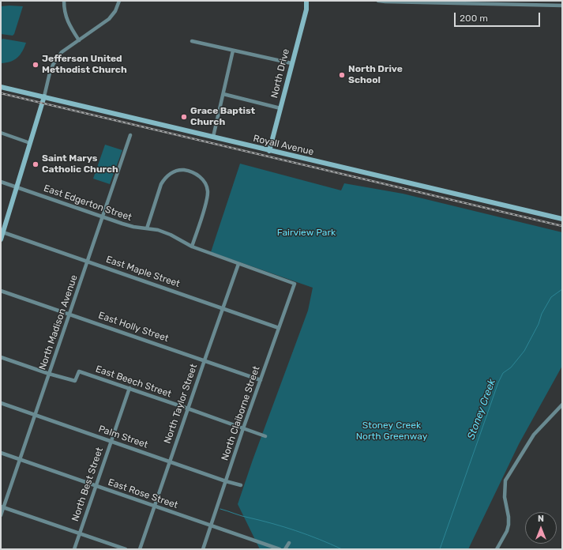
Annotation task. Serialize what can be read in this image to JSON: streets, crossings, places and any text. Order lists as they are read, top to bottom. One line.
{"streets":{"street":["North Drive","Royall Avenue","East Edgerton Street","East Maple Street","North Madison Avenue","East Holly Street","East Beech Street","North Taylor Street","North Claiborne Street","Palm Street","North Best Street","East Rose Street"]},"crossings":[["North Drive","Royall Avenue"],["East Edgerton Street","North Madison Avenue"],["East Edgerton Street","North Taylor Street"],["East Edgerton Street","North Claiborne Street"],["East Maple Street","North Madison Avenue"],["East Maple Street","North Taylor Street"],["East Maple Street","North Claiborne Street"],["North Madison Avenue","East Holly Street"],["North Madison Avenue","East Beech Street"],["North Madison Avenue","Palm Street"],["North Madison Avenue","East Rose Street"],["East Holly Street","North Taylor Street"],["East Holly Street","North Claiborne Street"],["East Beech Street","North Taylor Street"],["East Beech Street","North Claiborne Street"],["East Beech Street","North Best Street"],["North Taylor Street","Palm Street"],["North Taylor Street","East Rose Street"],["North Claiborne Street","Palm Street"],["North Claiborne Street","East Rose Street"],["Palm Street","North Best Street"],["North Best Street","East Rose Street"]],"water":["Stoney Creek"],"parks":["Fairview Park","Stoney Creek North Greenway"],"places":["Jefferson United Methodist Church","North Drive School","Grace Baptist Church","Saint Marys Catholic Church"],"scale_bar":"200 m","north":"top"}
